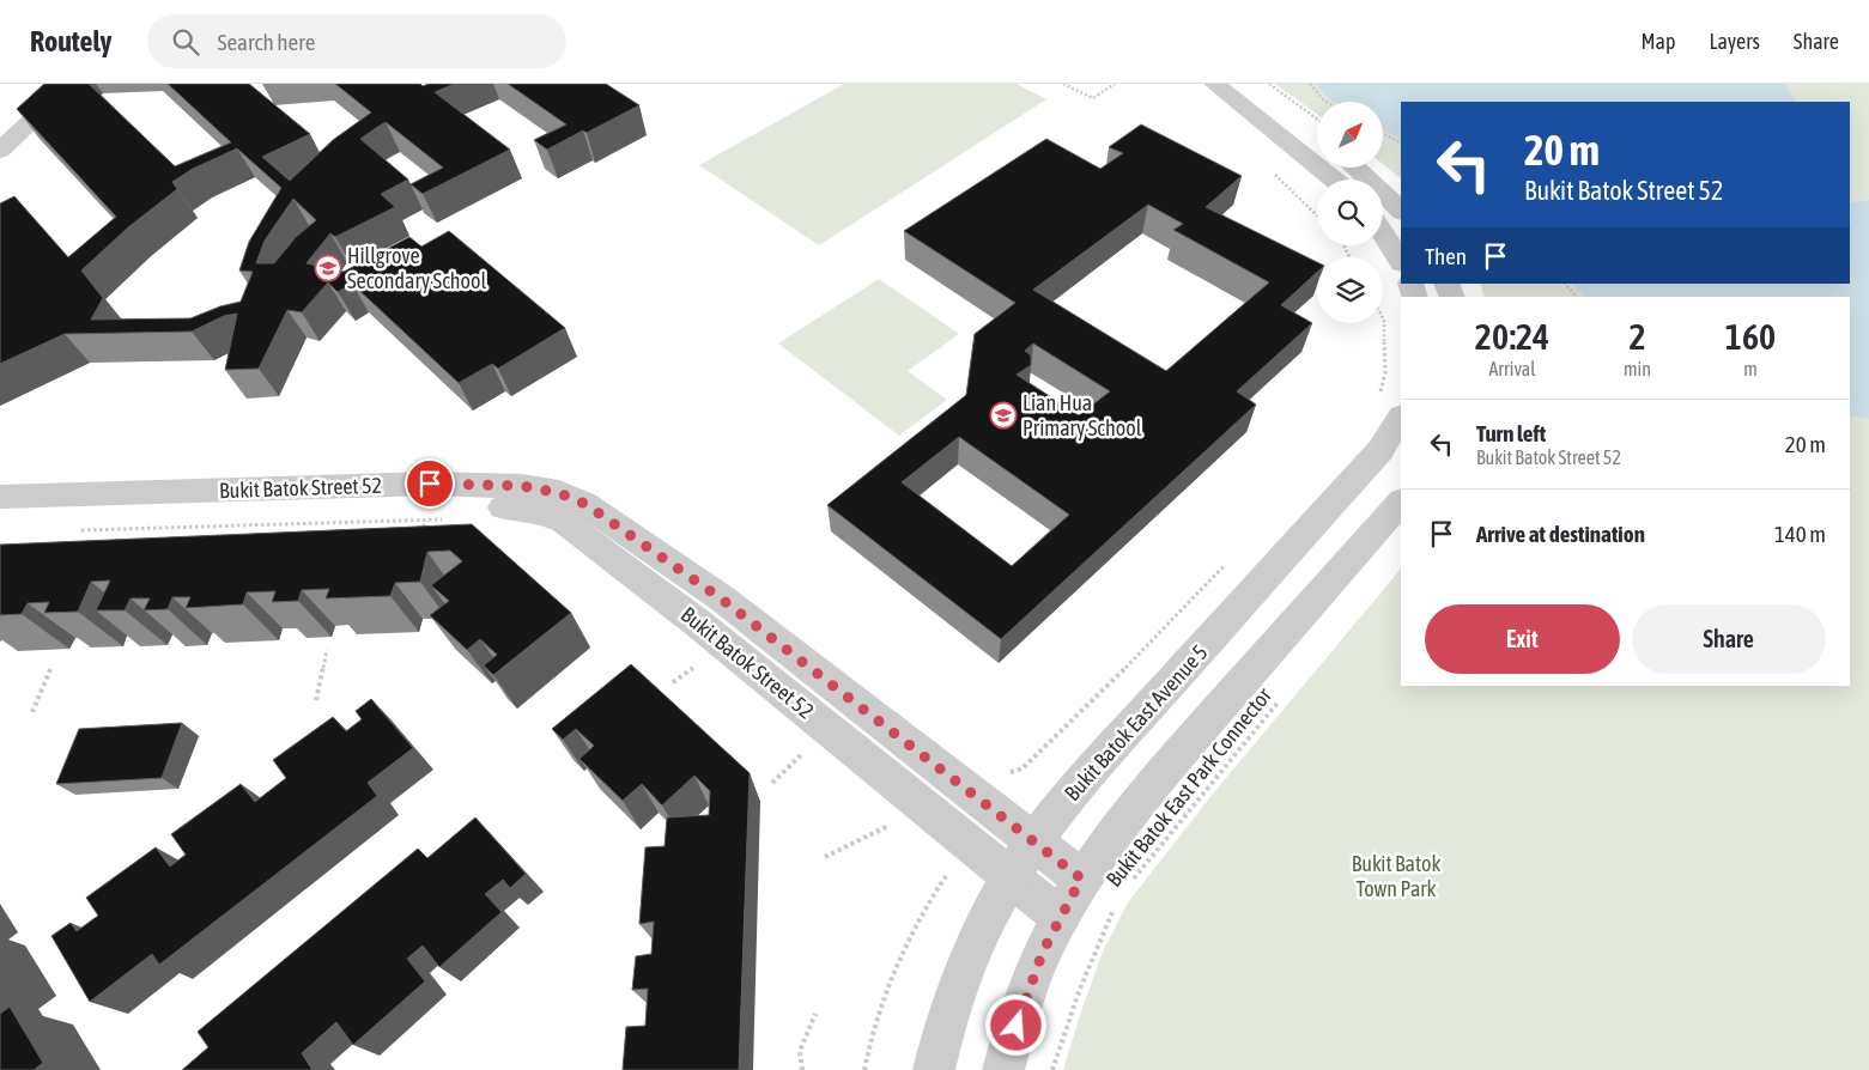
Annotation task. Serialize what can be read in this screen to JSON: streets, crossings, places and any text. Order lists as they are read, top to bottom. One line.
{"streets":{"street":["Bukit Batok Street 52","Bukit Batok East Avenue 5"],"path":["Bukit Batok East Park Connector"]},"crossings":[["Bukit Batok Street 52","Bukit Batok East Avenue 5"]],"parks":["Bukit Batok Town Park"],"places":{"school or university":["Hillgrove Secondary School","Lian Hua Primary School"]},"north":"top right","page":{"header":"Routely","search":"Search here","nav":["Map","Layers","Share"],"turn":["20 m","Bukit Batok Street 52"],"then":"Then","eta":["20:24","Arrival","2","min","160","m"],"list":[{"name":"Turn left","note":"Bukit Batok Street 52","value":"20 m"},{"name":"Arrive at destination","value":"140 m"}],"buttons":["Exit","Share"]}}
